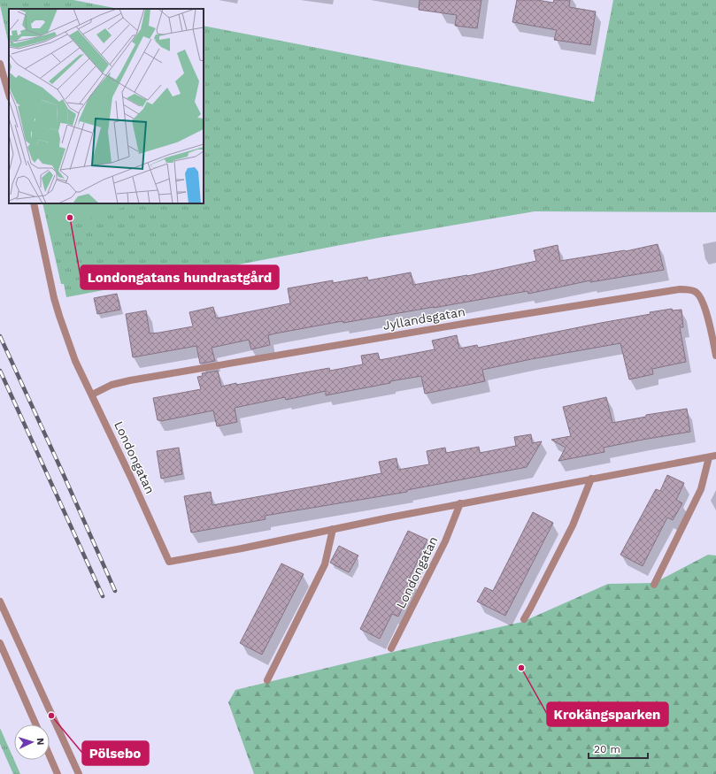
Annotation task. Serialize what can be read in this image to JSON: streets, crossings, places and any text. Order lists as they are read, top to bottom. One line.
{"streets":{"street":["Jyllandsgatan","Londongatan"]},"crossings":[["Jyllandsgatan","Londongatan"]],"places":["Londongatans hundrastgård","Krokängsparken","Pölsebo"],"scale_bar":"20 m","north":"right"}
